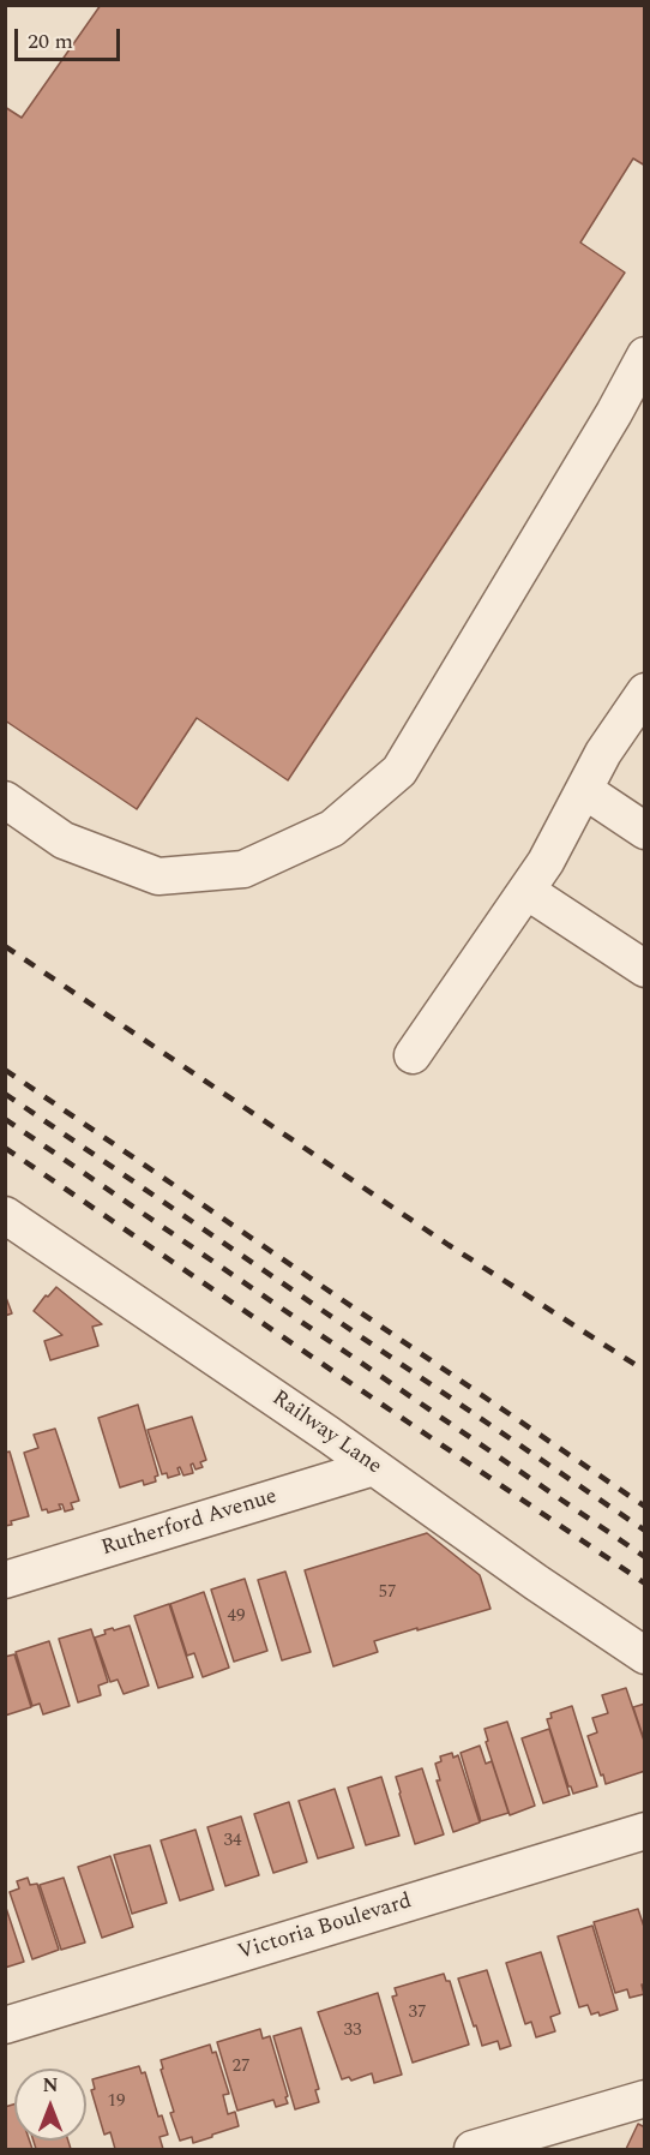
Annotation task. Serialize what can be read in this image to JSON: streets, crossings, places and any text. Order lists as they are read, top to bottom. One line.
{"streets":{"street":["Railway Lane","Rutherford Avenue","Victoria Boulevard"]},"crossings":[["Railway Lane","Rutherford Avenue"]],"house_numbers":["57","49","34","37","33","27","19"],"scale_bar":"20 m","north":"top"}
